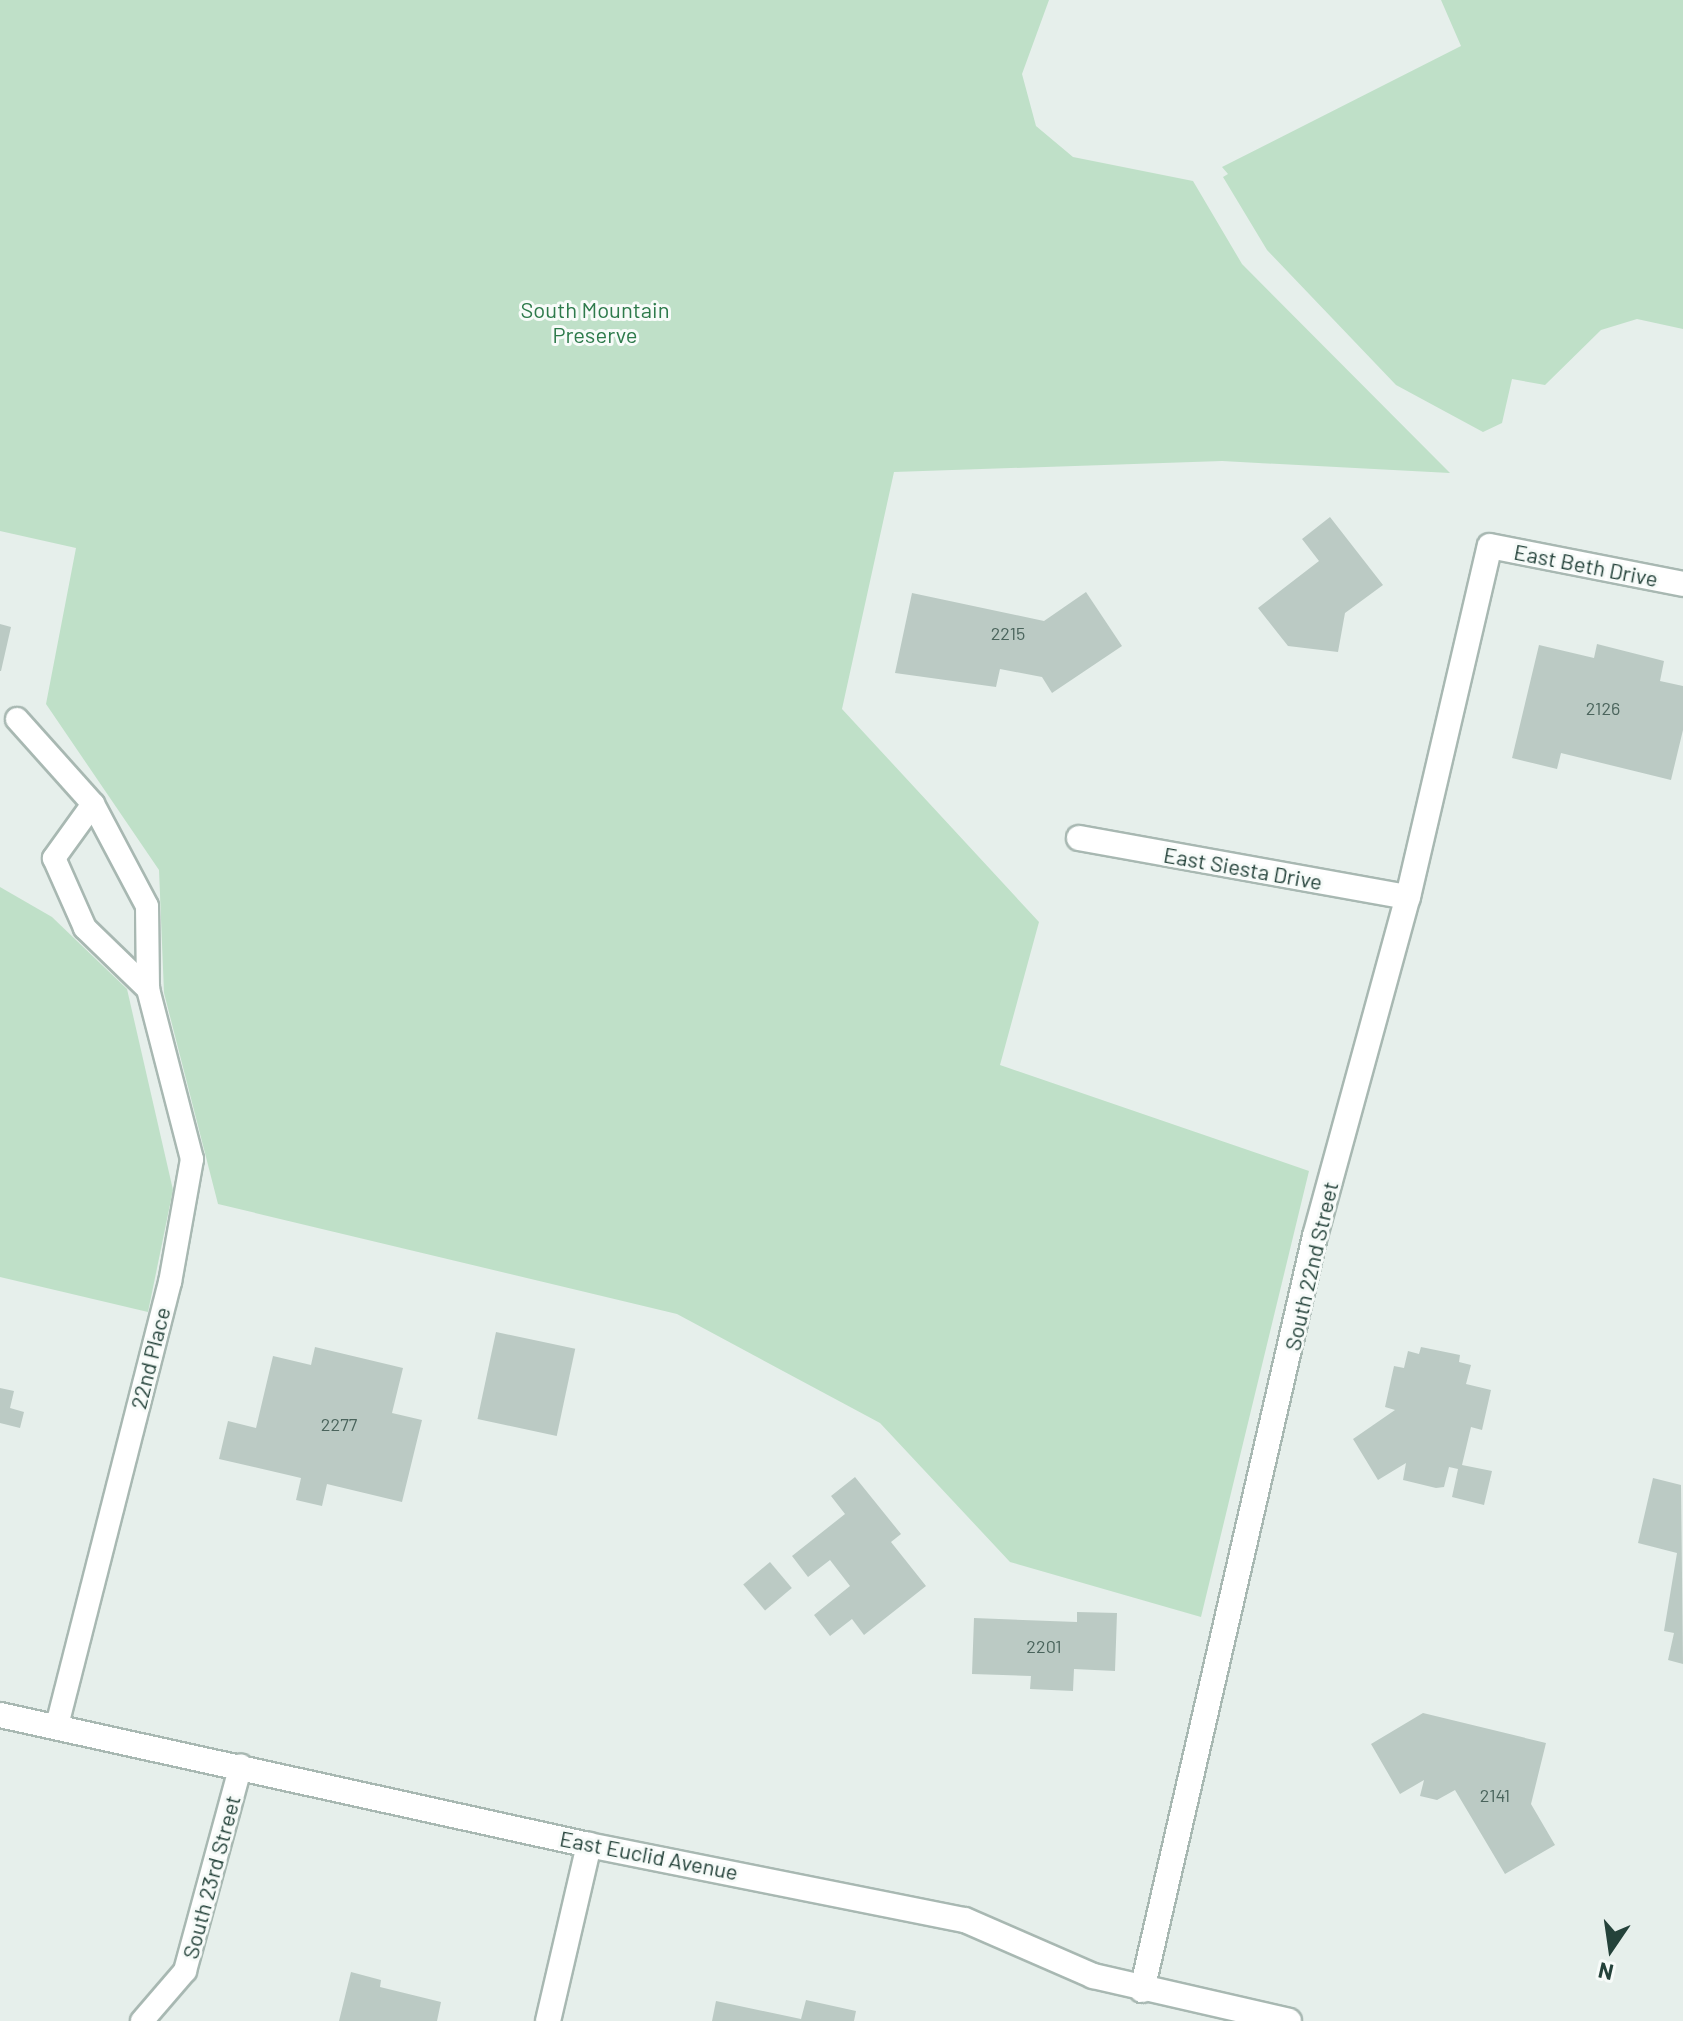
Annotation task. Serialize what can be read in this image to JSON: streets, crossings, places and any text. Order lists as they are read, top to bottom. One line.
{"streets":{"street":["East Beth Drive","East Siesta Drive","South 22nd Street","East Euclid Avenue"],"lane":["22nd Place","South 23rd Street"]},"crossings":[["East Beth Drive","South 22nd Street"],["East Siesta Drive","South 22nd Street"],["South 22nd Street","East Euclid Avenue"],["22nd Place","East Euclid Avenue"],["East Euclid Avenue","South 23rd Street"]],"parks":["South Mountain Preserve"],"house_numbers":["2215","2126","2277","2201","2141"],"north":"bottom"}
